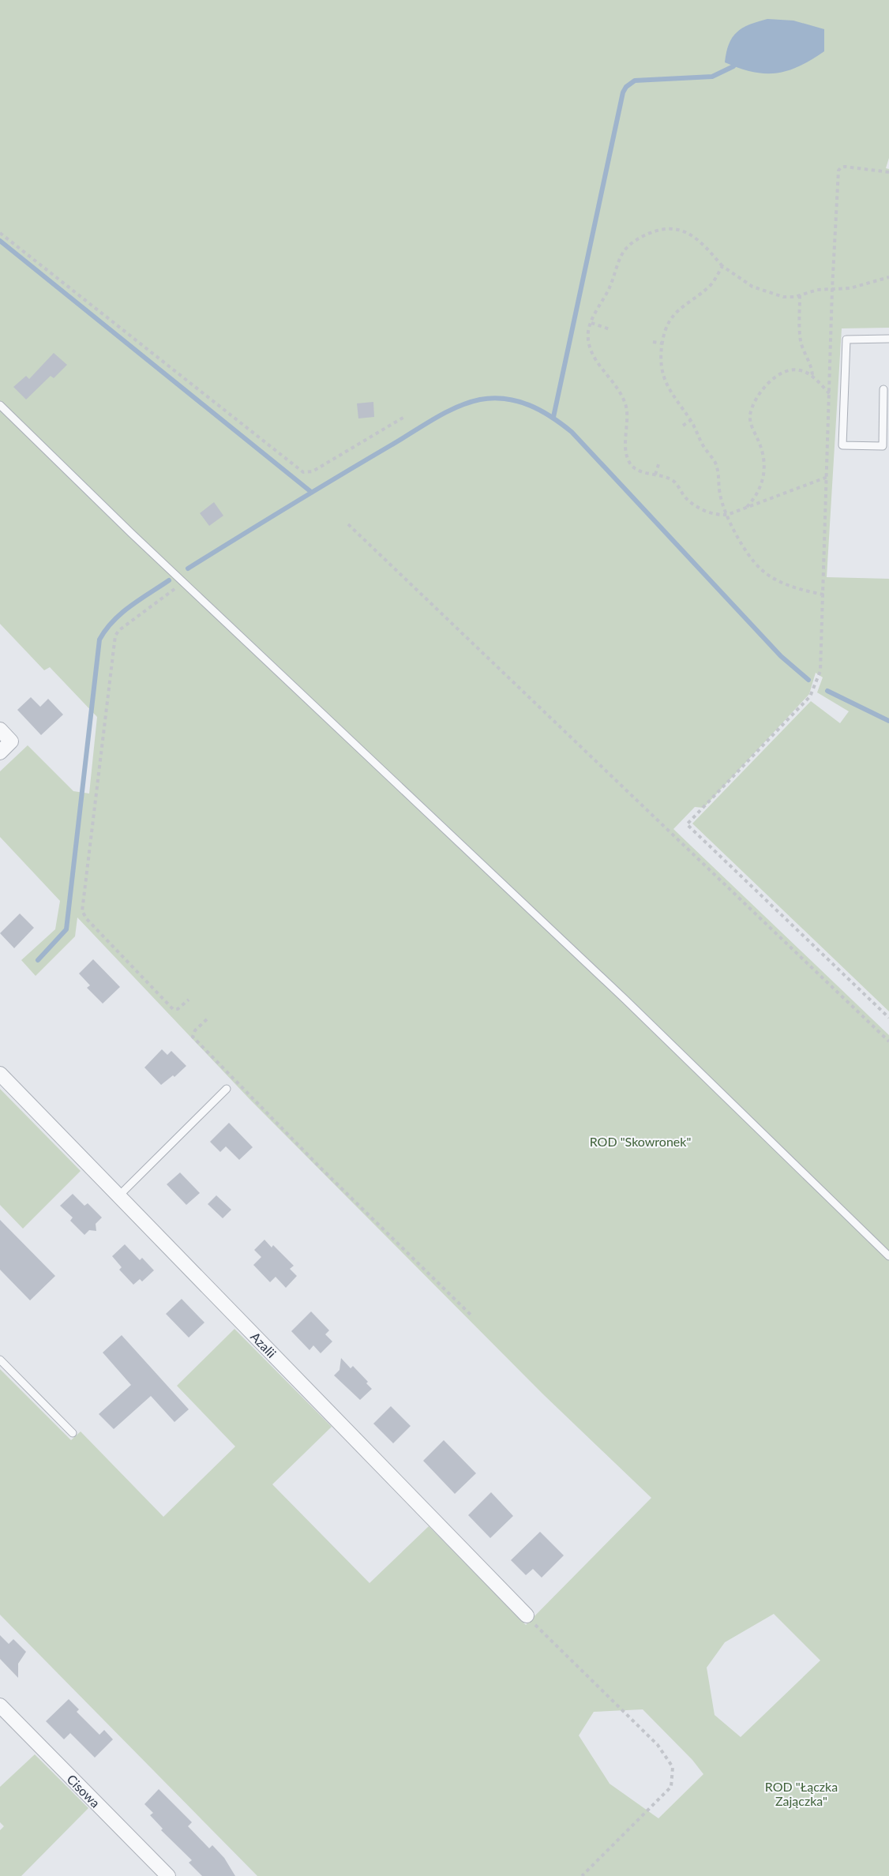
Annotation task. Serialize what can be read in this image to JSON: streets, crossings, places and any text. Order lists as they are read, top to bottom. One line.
{"streets":{"street":["Azalii","Cisowa"]},"parks":["ROD \"Skowronek\"","ROD \"Łączka Zajączka\""]}
